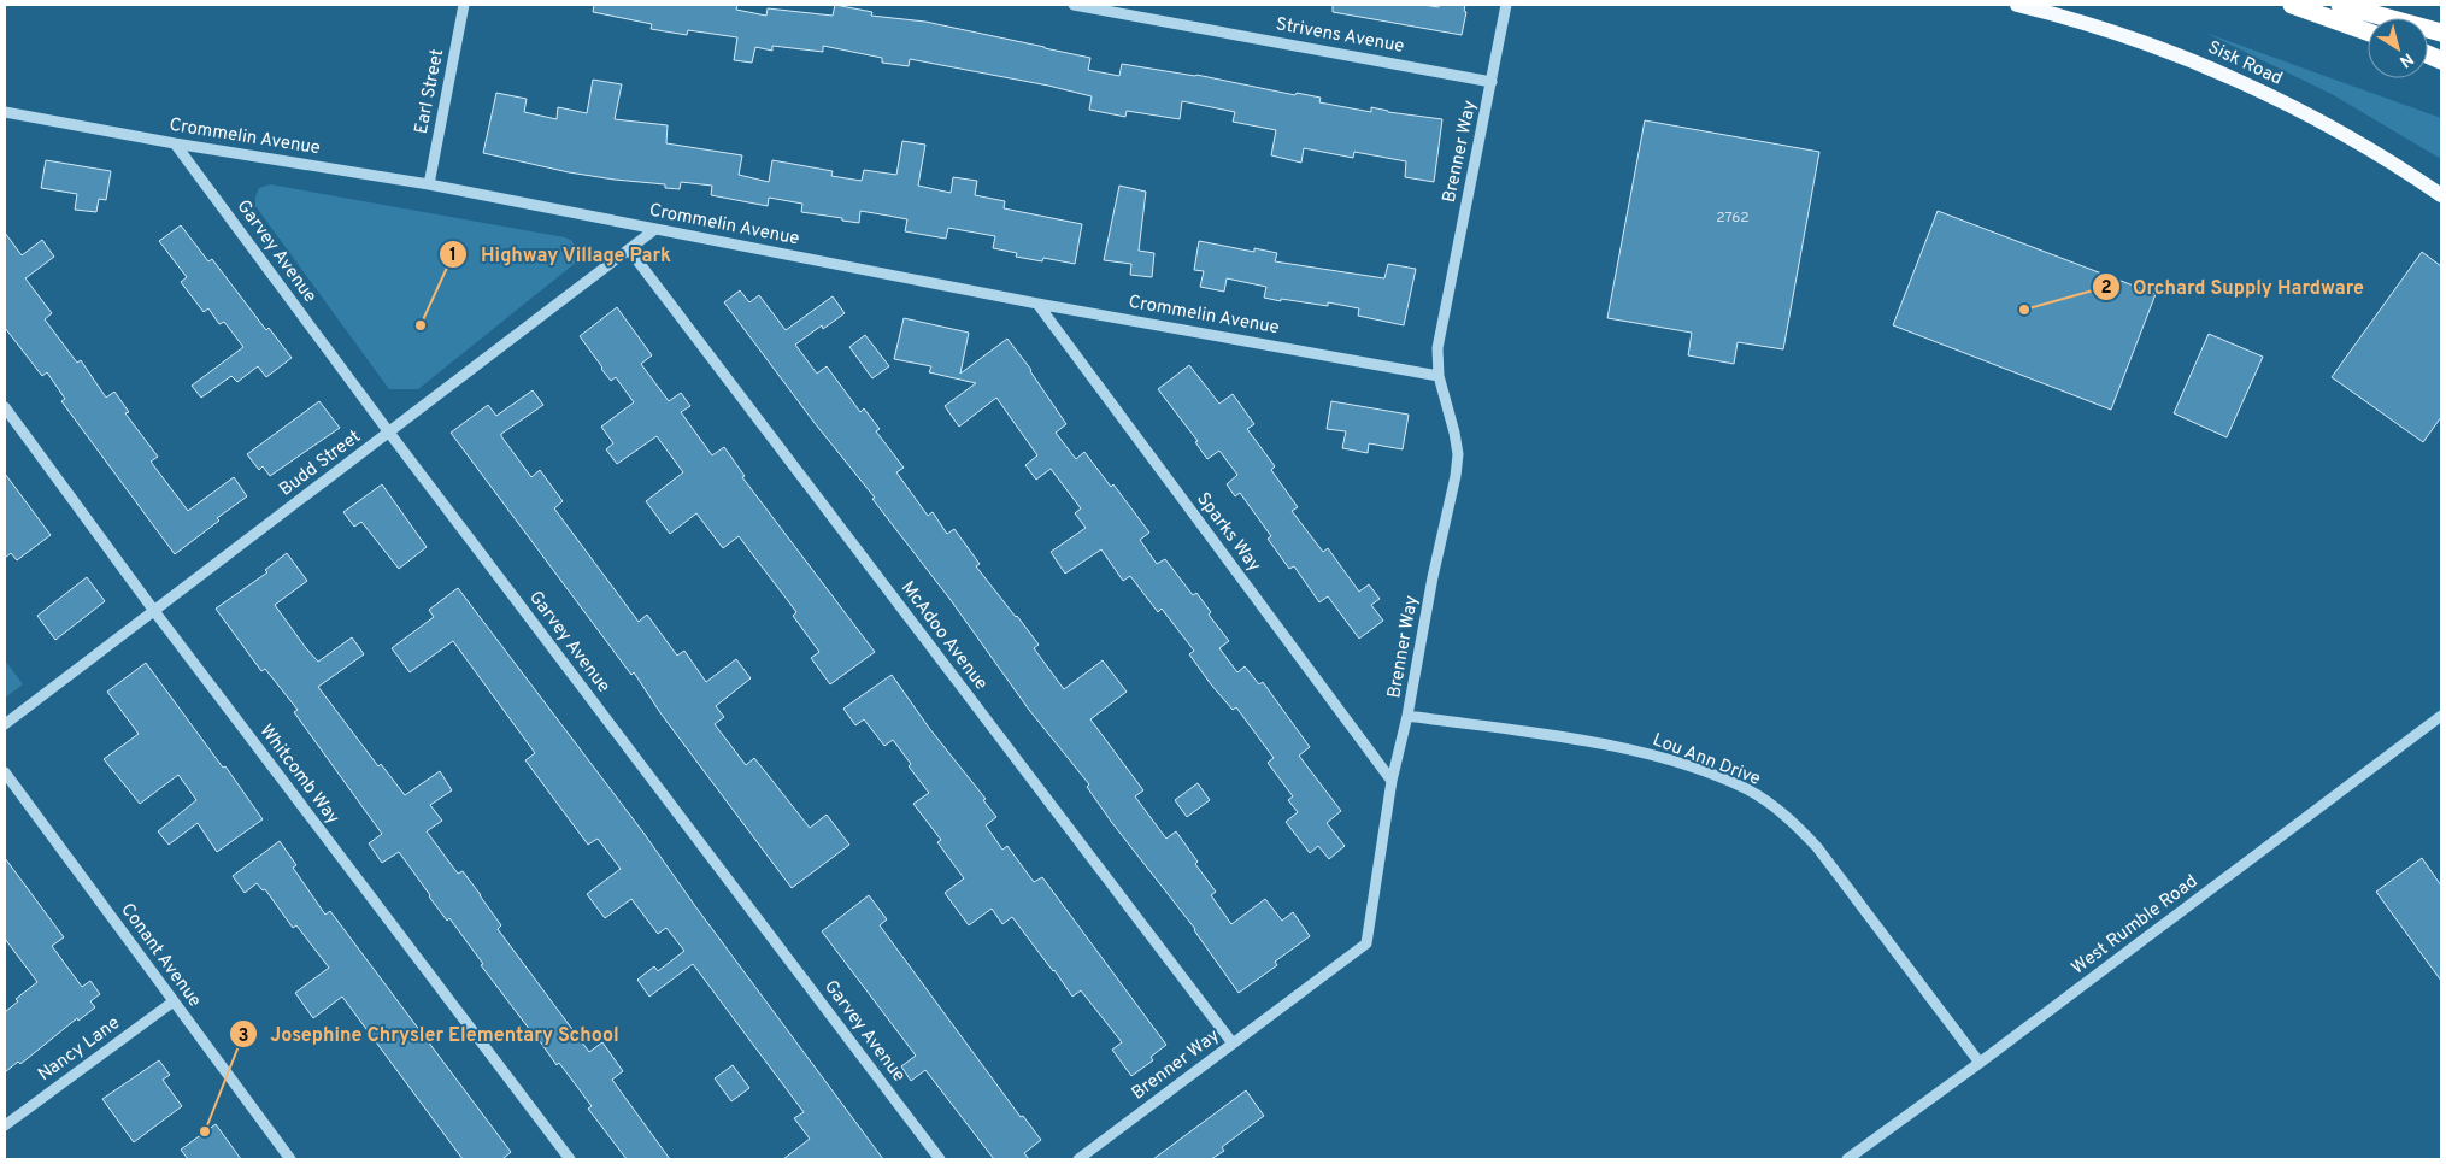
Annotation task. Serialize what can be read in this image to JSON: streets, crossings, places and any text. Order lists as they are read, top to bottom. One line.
{"streets":{"main road":["Sisk Road"],"street":["Strivens Avenue","Earl Street","Crommelin Avenue","Brenner Way","Garvey Avenue","Budd Street","Sparks Way","McAdoo Avenue","Lou Ann Drive","Whitcomb Way","West Rumble Road","Conant Avenue","Nancy Lane"]},"crossings":[["Strivens Avenue","Brenner Way"],["Earl Street","Crommelin Avenue"],["Crommelin Avenue","Brenner Way"],["Crommelin Avenue","Garvey Avenue"],["Crommelin Avenue","Budd Street"],["Crommelin Avenue","Sparks Way"],["Brenner Way","Sparks Way"],["Brenner Way","McAdoo Avenue"],["Brenner Way","Lou Ann Drive"],["Garvey Avenue","Budd Street"],["Budd Street","McAdoo Avenue"],["Budd Street","Whitcomb Way"],["Lou Ann Drive","West Rumble Road"],["Conant Avenue","Nancy Lane"]],"places":["Orchard Supply Hardware","Highway Village Park","Josephine Chrysler Elementary School"],"house_numbers":["2762"],"north":"bottom right"}
